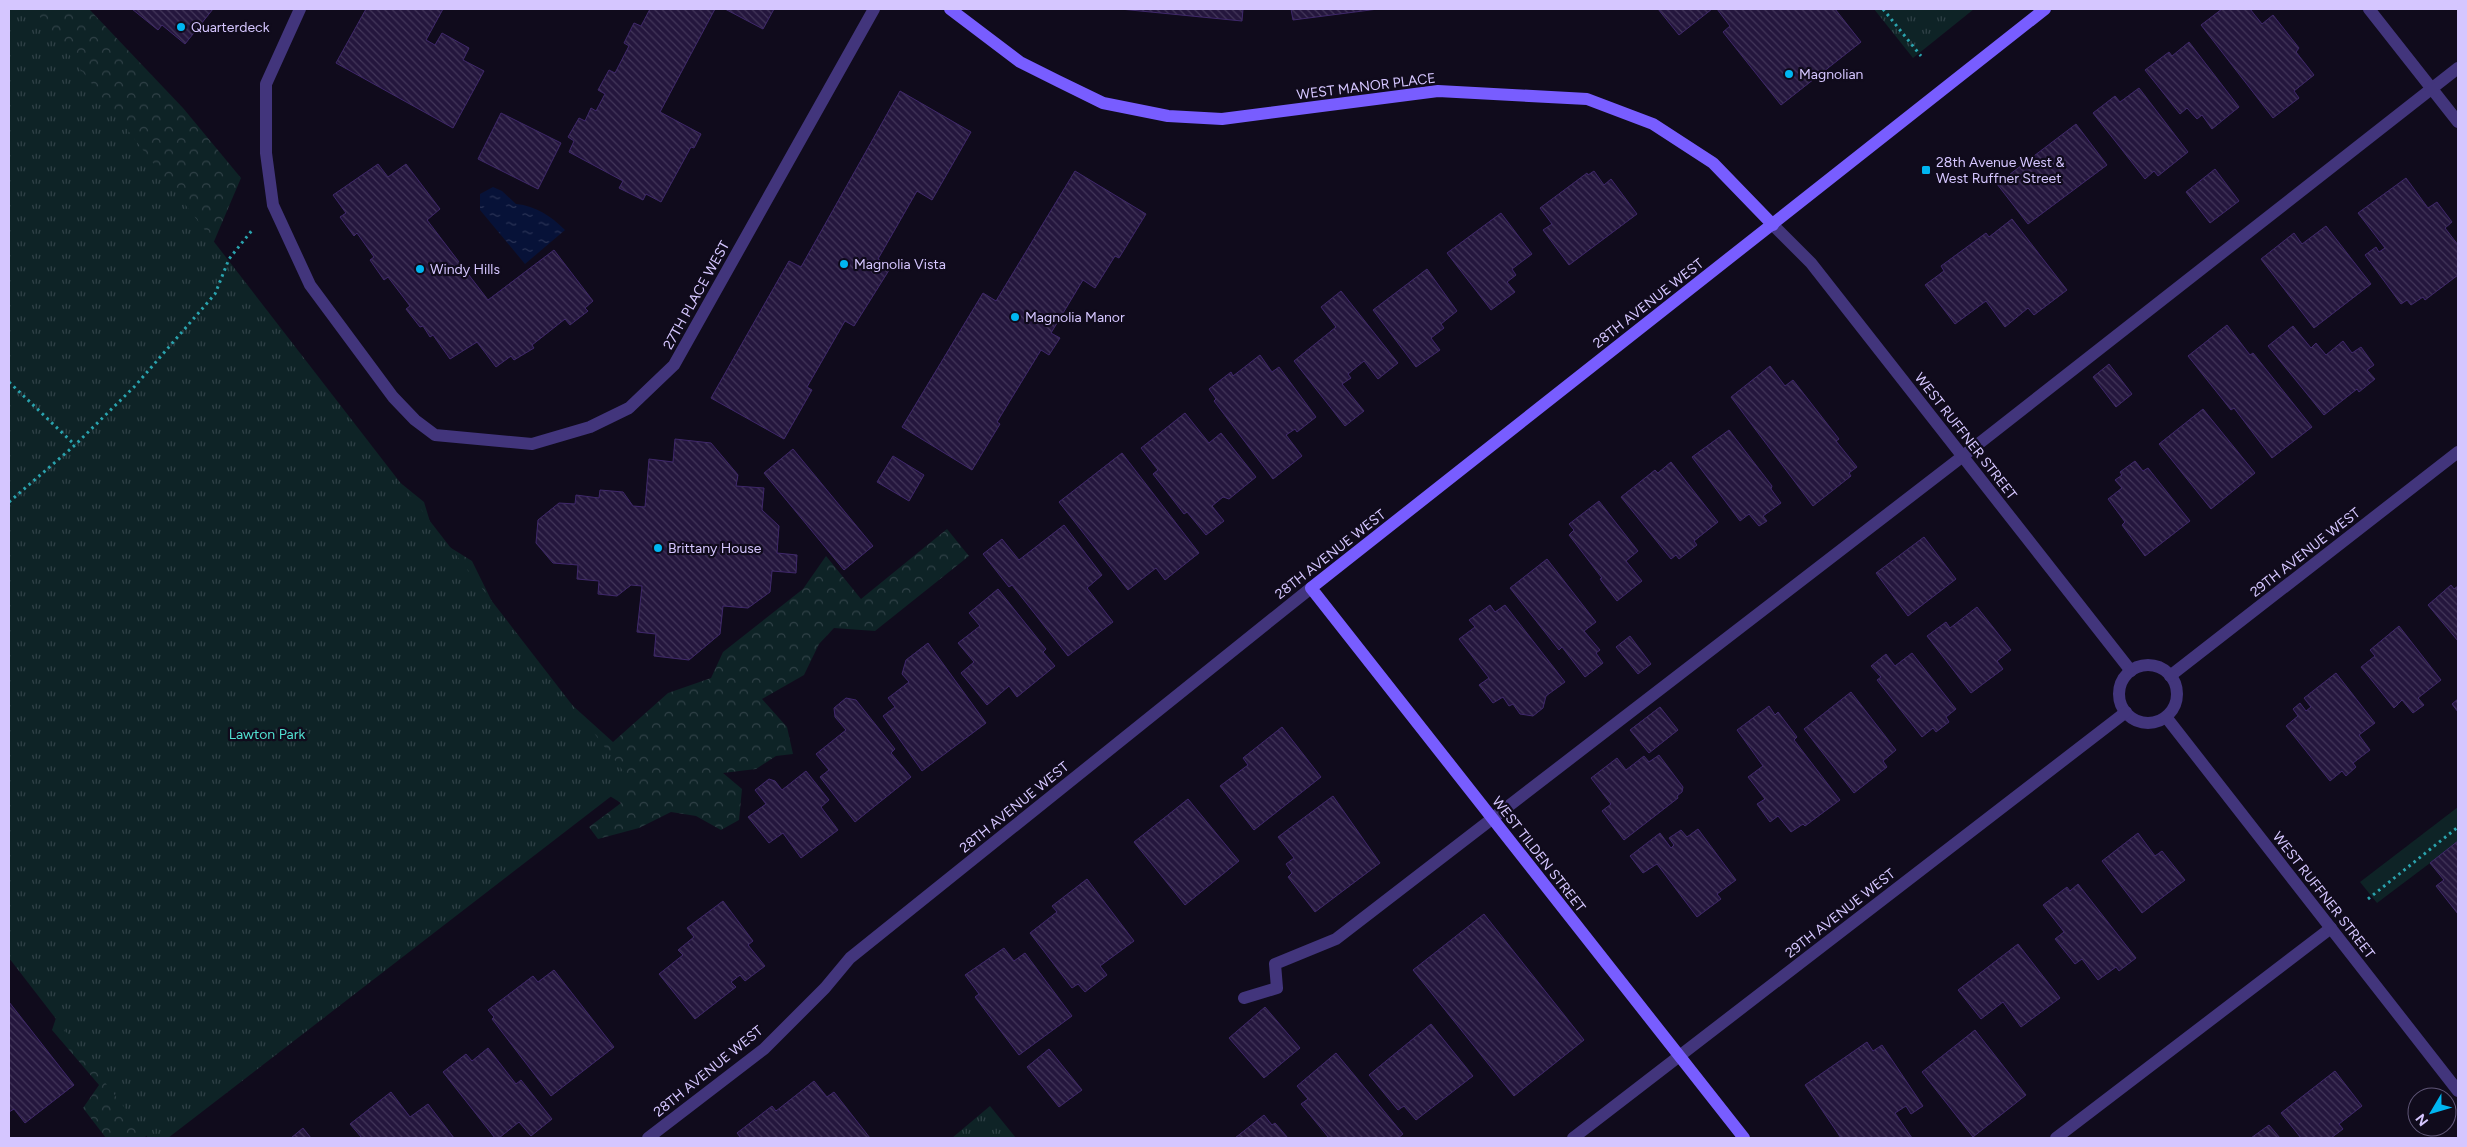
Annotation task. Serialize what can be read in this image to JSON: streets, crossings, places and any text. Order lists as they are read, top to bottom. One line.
{"streets":{"street":["WEST MANOR PLACE","27TH PLACE WEST","28TH AVENUE WEST","WEST RUFFNER STREET","29TH AVENUE WEST","WEST TILDEN STREET"]},"crossings":[["WEST MANOR PLACE","28TH AVENUE WEST"],["WEST MANOR PLACE","WEST RUFFNER STREET"],["28TH AVENUE WEST","WEST RUFFNER STREET"],["28TH AVENUE WEST","WEST TILDEN STREET"],["WEST RUFFNER STREET","29TH AVENUE WEST"],["29TH AVENUE WEST","WEST TILDEN STREET"]],"parks":["Lawton Park"],"places":{"other":["Quarterdeck","Magnolian","Magnolia Vista","Windy Hills","Magnolia Manor","Brittany House"],"transit":["28th Avenue West & West Ruffner Street"]},"north":"bottom left"}
